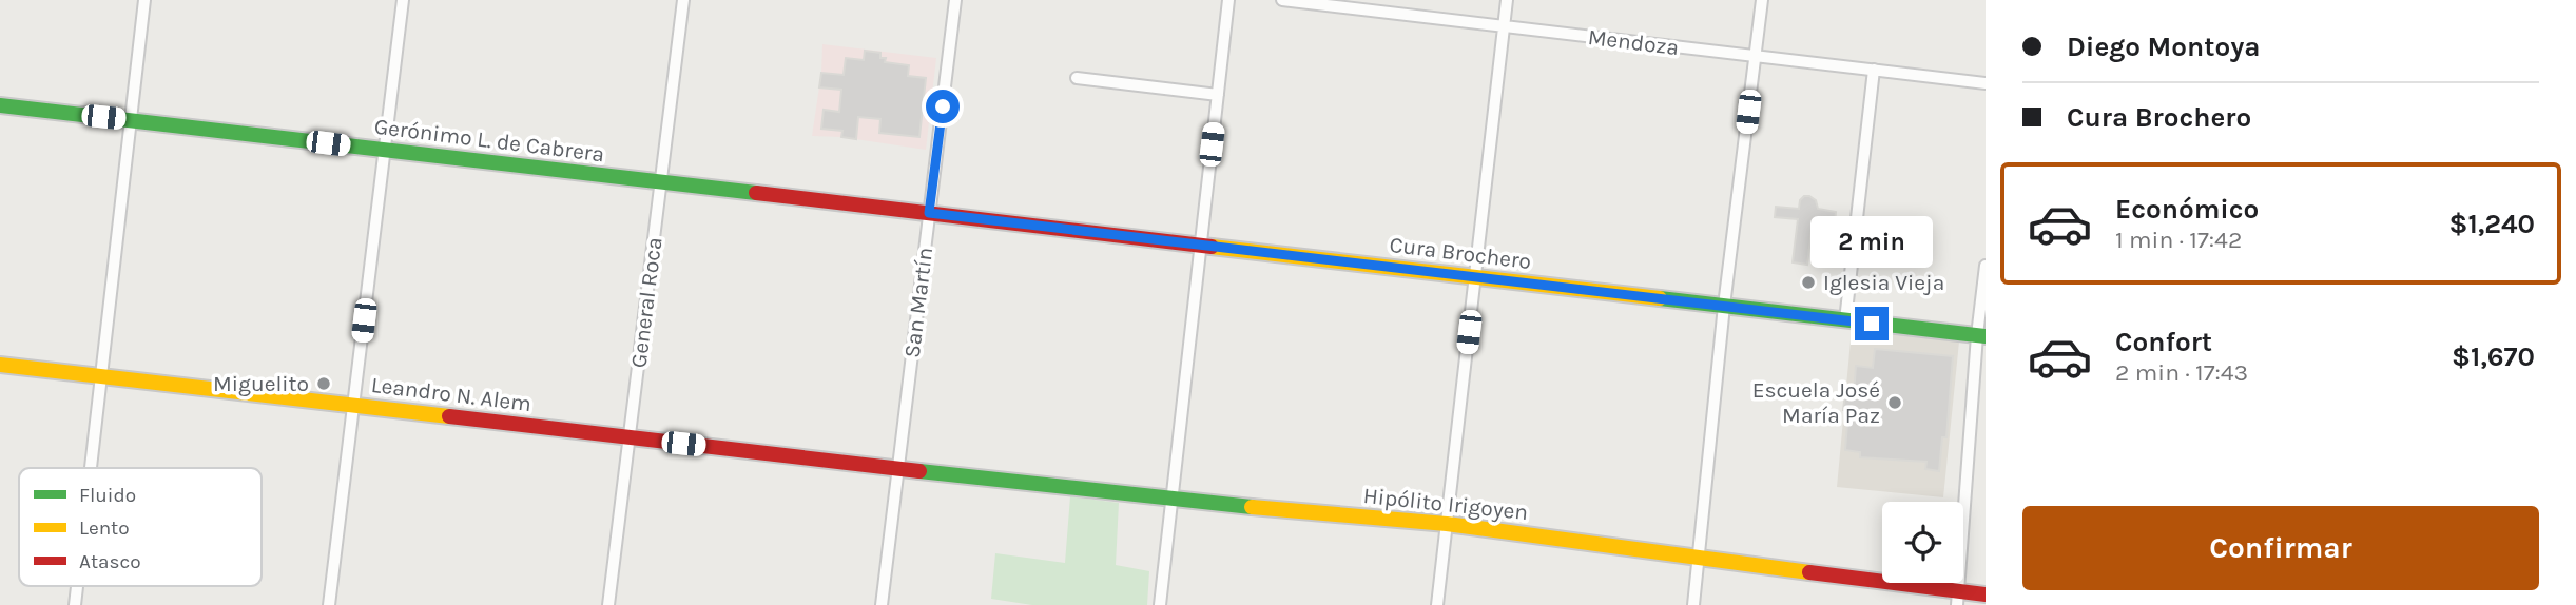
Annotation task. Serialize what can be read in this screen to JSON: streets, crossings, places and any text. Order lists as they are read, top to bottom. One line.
{"streets":{"street":["Mendoza","Gerónimo L. de Cabrera","Cura Brochero","General Roca","San Martín","Leandro N. Alem","Hipólito Irigoyen"]},"crossings":[["Gerónimo L. de Cabrera","Cura Brochero"],["Gerónimo L. de Cabrera","General Roca"],["Gerónimo L. de Cabrera","San Martín"],["Cura Brochero","San Martín"],["General Roca","Leandro N. Alem"],["San Martín","Leandro N. Alem"],["San Martín","Hipólito Irigoyen"],["Leandro N. Alem","Hipólito Irigoyen"]],"places":["Iglesia Vieja","Miguelito","Escuela José María Paz"],"legend":["Fluido","Lento","Atasco"],"page":{"banner":["Diego Montoya","Cura Brochero"],"list":[{"name":"Económico","note":"1 min · 17:42","value":"$1,240"},{"name":"Confort","note":"2 min · 17:43","value":"$1,670"}],"bubble":"2 min","buttons":"Confirmar"}}
